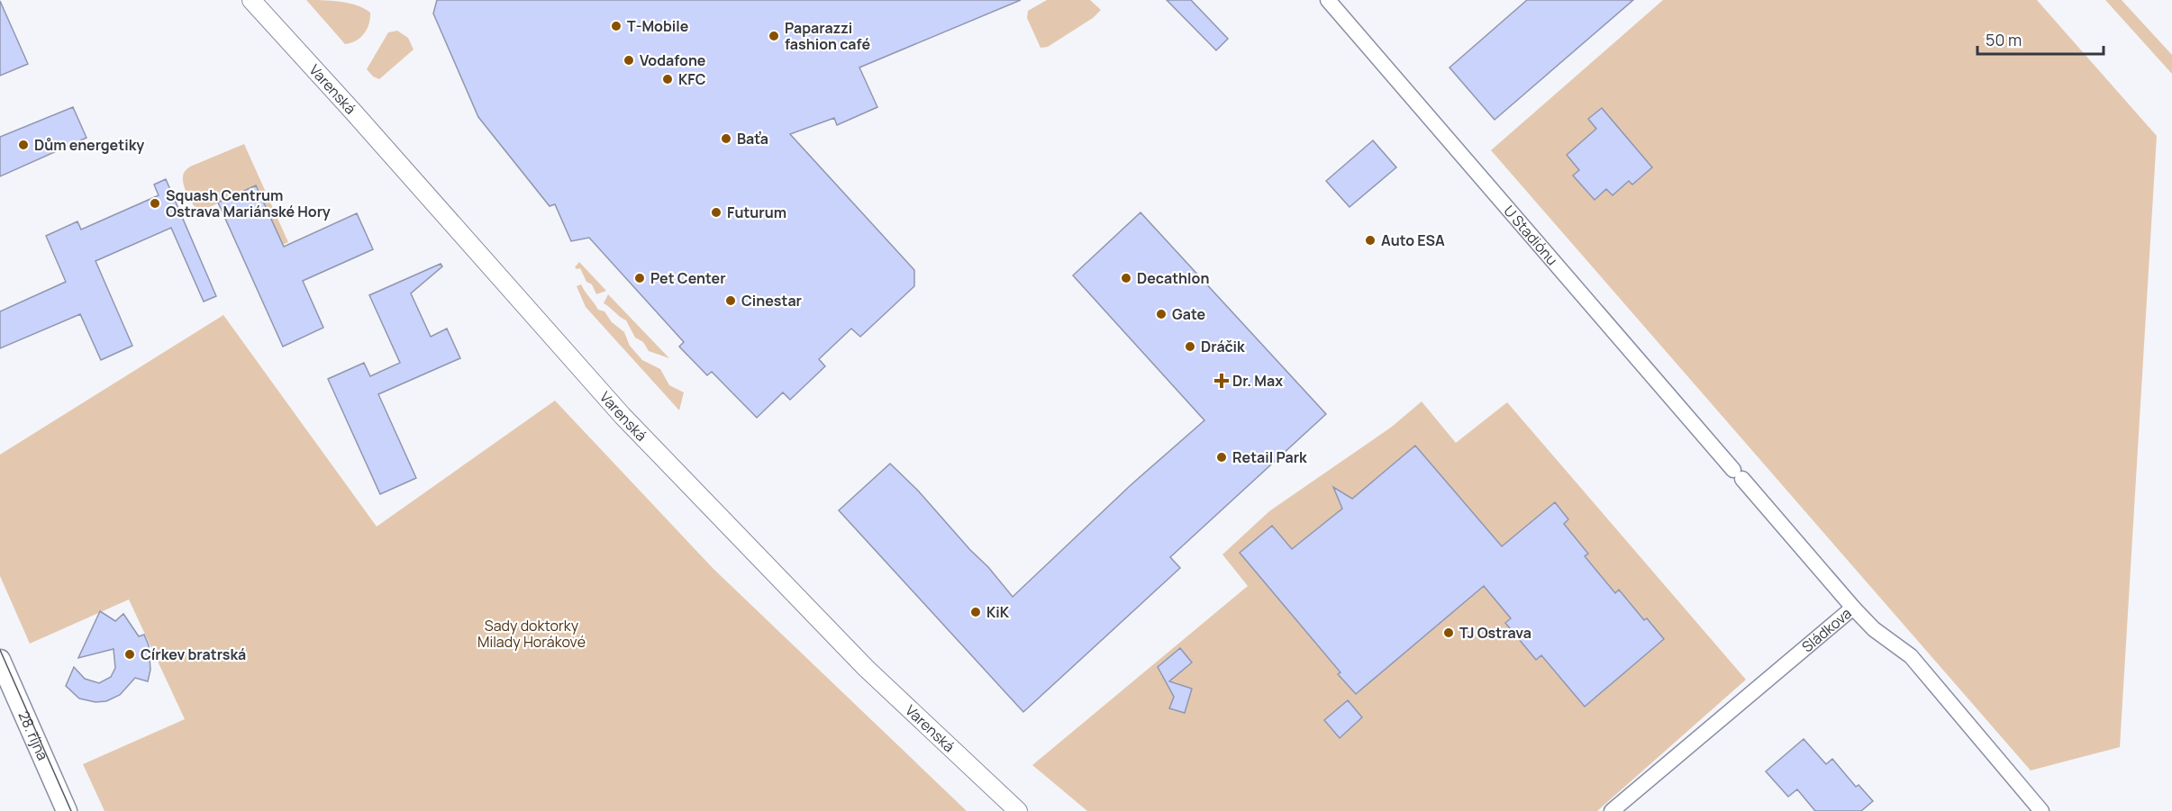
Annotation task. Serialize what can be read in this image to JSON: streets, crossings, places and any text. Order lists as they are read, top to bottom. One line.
{"streets":{"main road":["28. října"],"street":["Varenská","U Stadiónu","Sládkova"]},"crossings":[["U Stadiónu","Sládkova"]],"parks":["Sady doktorky Milady Horákové"],"places":{"other":["T-Mobile","Paparazzi fashion café","Vodafone","KFC","Baťa","Dům energetiky","Squash Centrum Ostrava Mariánské Hory","Futurum","Auto ESA","Pet Center","Decathlon","Cinestar","Gate","Dráčik","Retail Park","KiK","TJ Ostrava","Církev bratrská"],"health":["Dr. Max"]},"scale_bar":"50 m"}
